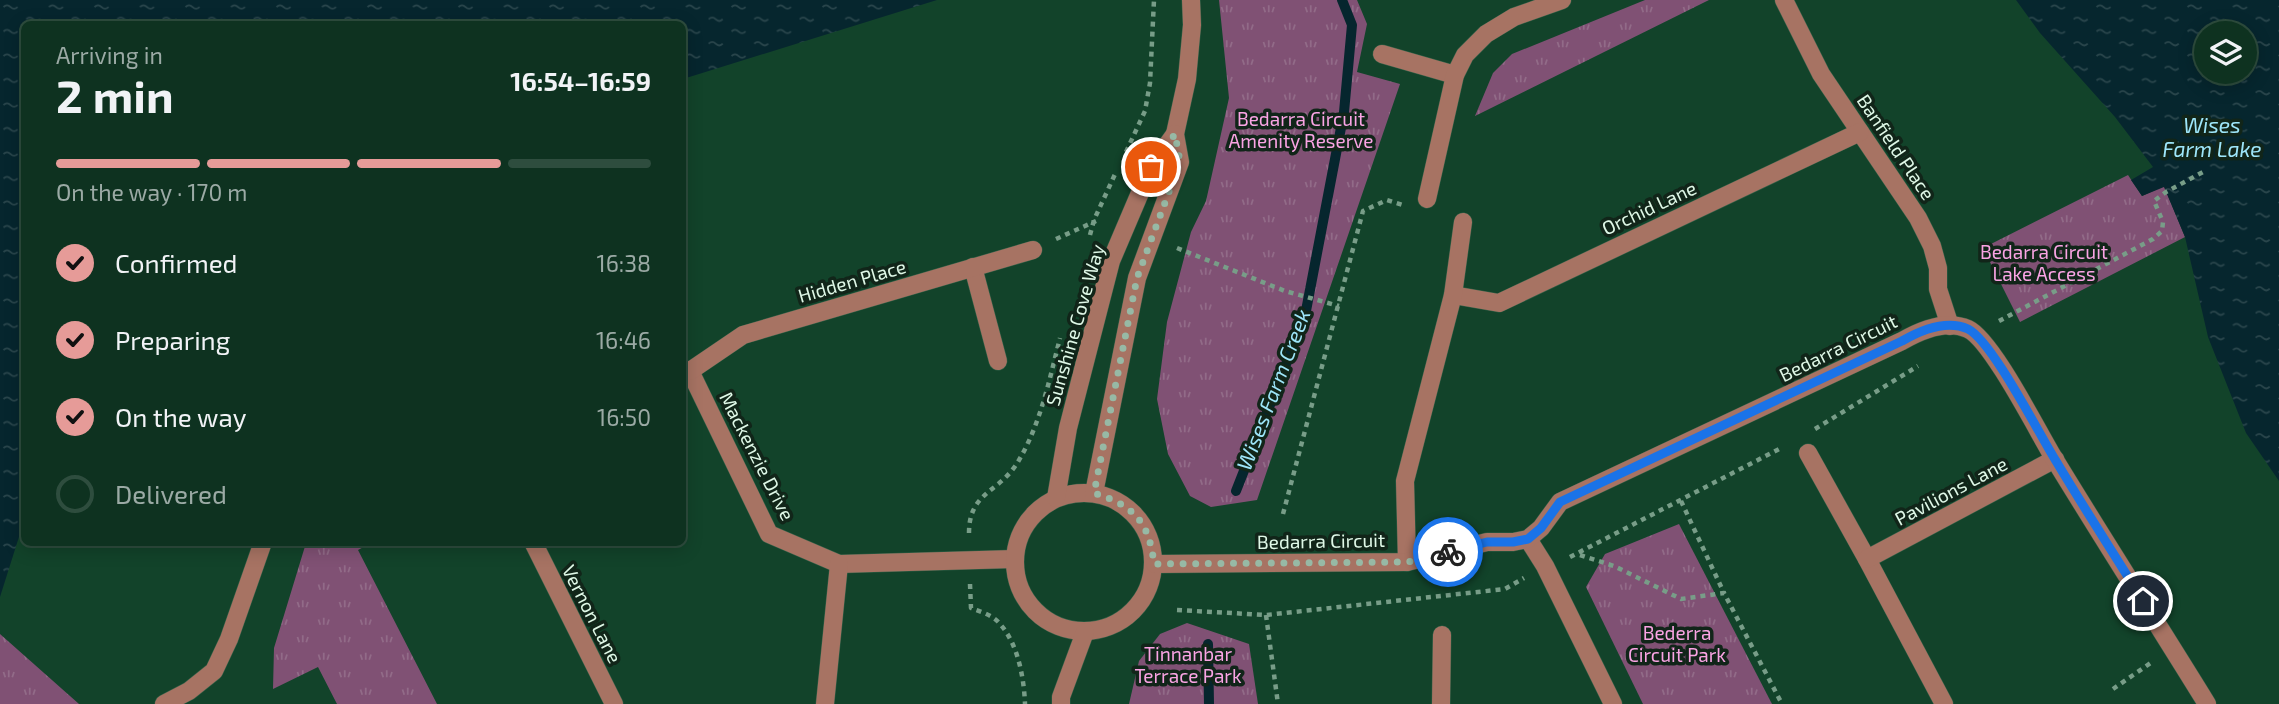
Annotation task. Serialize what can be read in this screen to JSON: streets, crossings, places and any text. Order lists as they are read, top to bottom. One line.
{"streets":{"street":["Banfield Place","Orchid Lane","Hidden Place","Sunshine Cove Way","Bedarra Circuit","Mackenzie Drive","Pavilions Lane","Vernon Lane"]},"crossings":[["Banfield Place","Orchid Lane"],["Banfield Place","Bedarra Circuit"],["Hidden Place","Mackenzie Drive"],["Sunshine Cove Way","Bedarra Circuit"],["Sunshine Cove Way","Mackenzie Drive"],["Bedarra Circuit","Mackenzie Drive"]],"water":["Wises Farm Lake","Wises Farm Creek"],"parks":["Bedarra Circuit Amenity Reserve","Bedarra Circuit Lake Access","Bederra Circuit Park","Tinnanbar Terrace Park"],"page":{"heading":["2 min","Arriving in","16:54–16:59"],"bar":"On the way · 170 m","list":[["Confirmed","16:38"],["Preparing","16:46"],["On the way","16:50"],"Delivered"]}}
